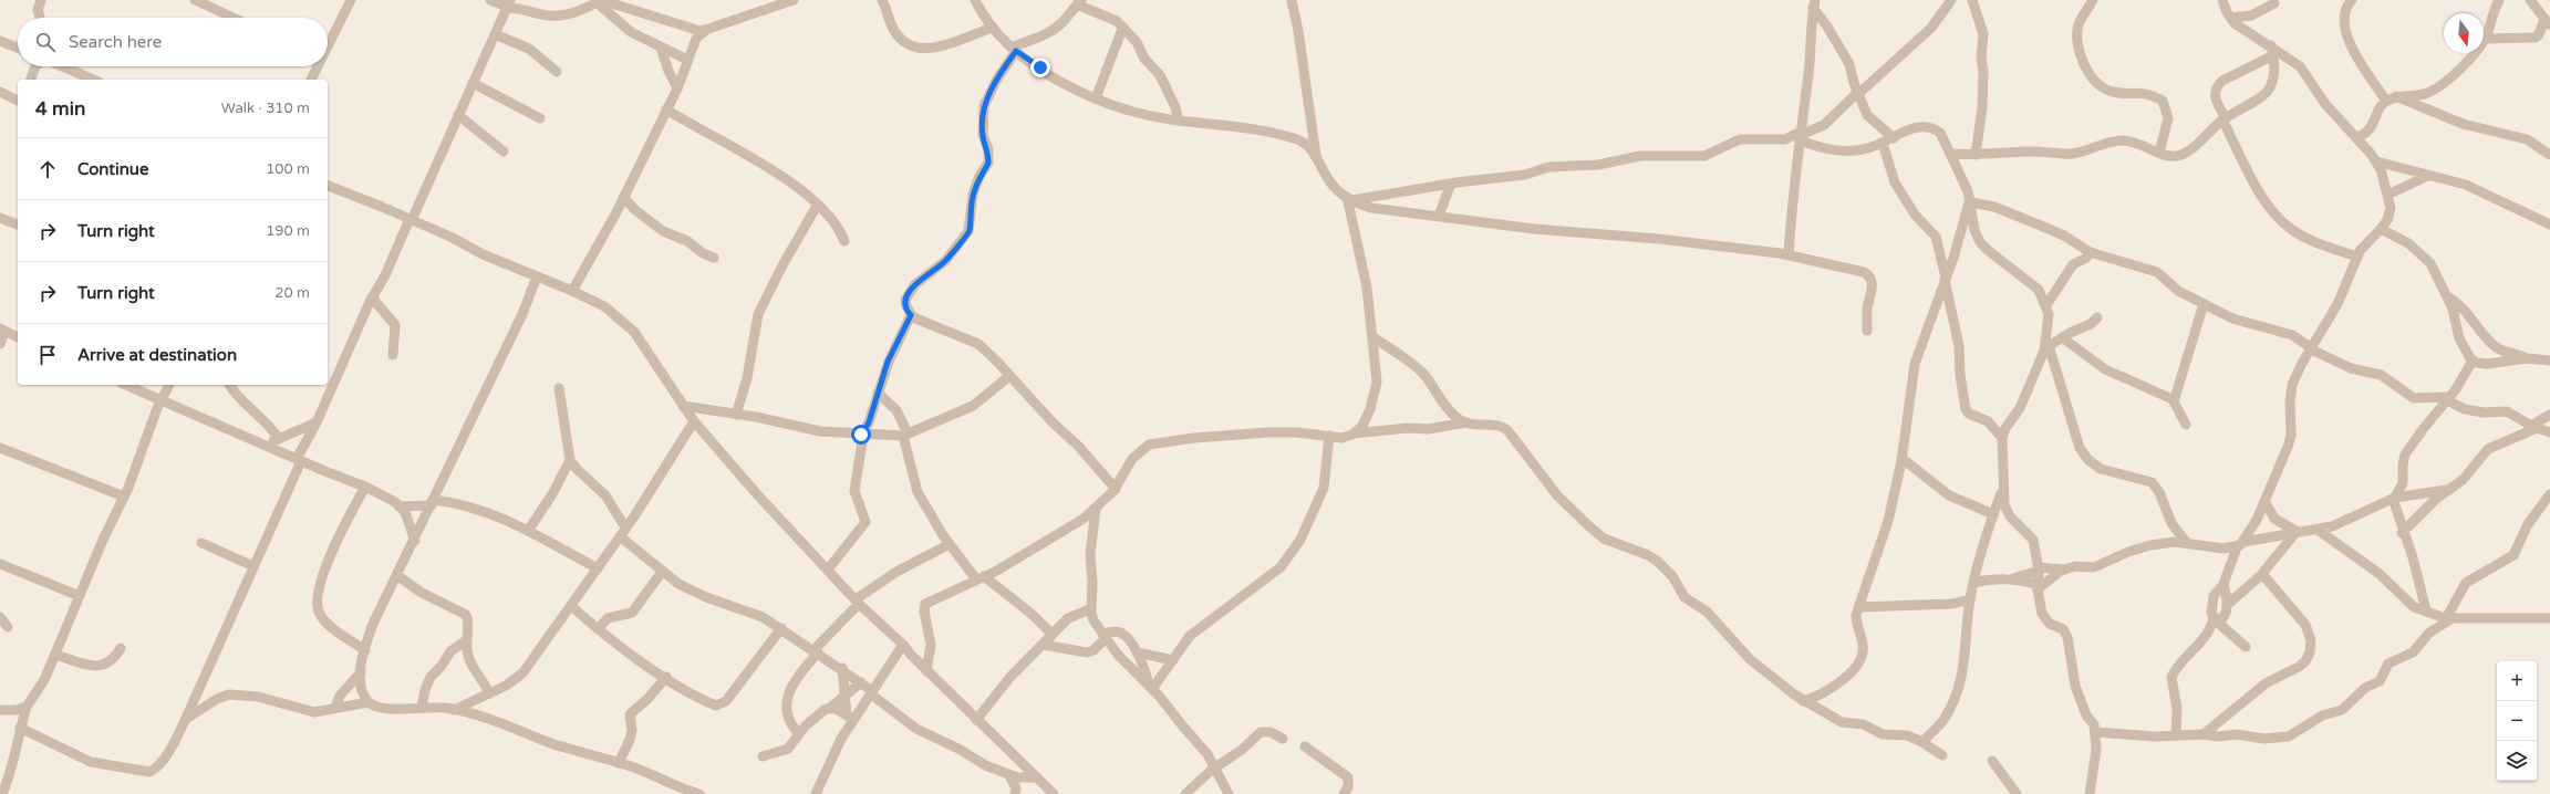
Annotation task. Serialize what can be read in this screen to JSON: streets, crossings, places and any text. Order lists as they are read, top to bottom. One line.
{"north":"bottom","page":{"search":"Search here","heading":["4 min","Walk · 310 m"],"list":[["Continue","100 m"],["Turn right","190 m"],["Turn right","20 m"],"Arrive at destination"],"map_buttons":["+","−"]}}
